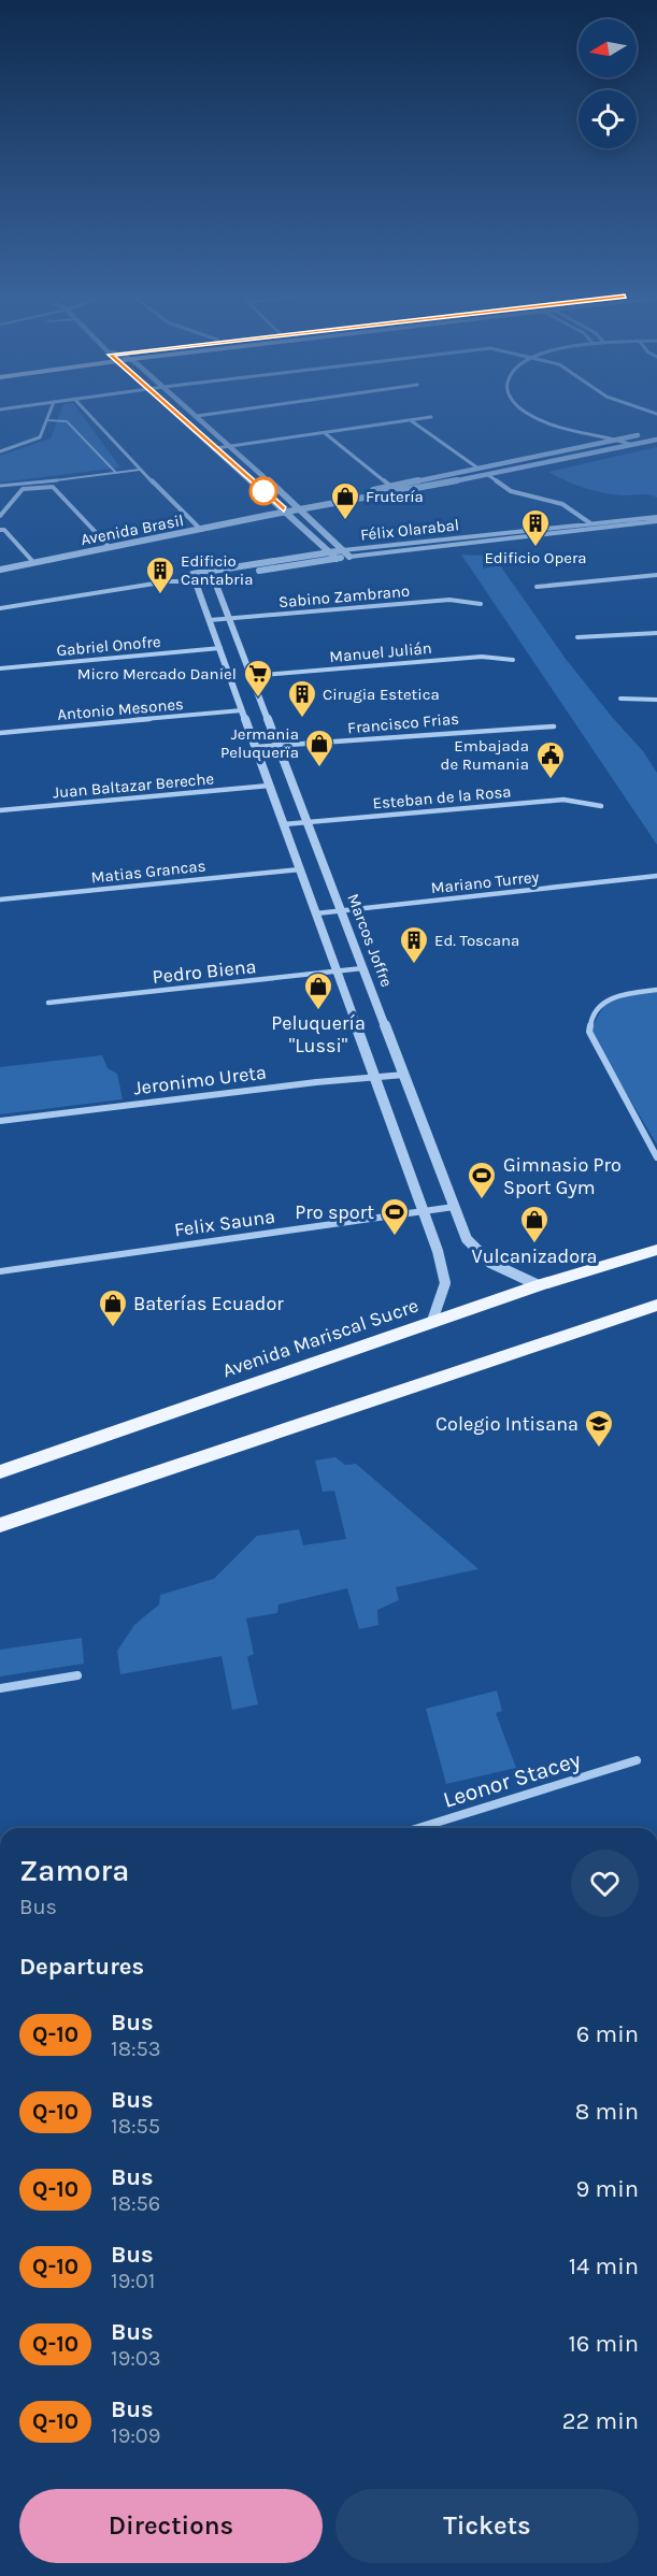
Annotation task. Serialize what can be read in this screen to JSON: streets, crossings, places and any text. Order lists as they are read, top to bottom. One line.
{"streets":{"main road":["Avenida Mariscal Sucre"],"street":["Avenida Brasil","Félix Olarabal","Sabino Zambrano","Gabriel Onofre","Manuel Julián","Antonio Mesones","Francisco Frias","Juan Baltazar Bereche","Esteban de la Rosa","Matias Grancas","Mariano Turrey","Marcos Joffre","Pedro Biena","Jeronimo Ureta","Felix Sauna","Leonor Stacey"]},"crossings":[["Félix Olarabal","Marcos Joffre"],["Sabino Zambrano","Marcos Joffre"],["Manuel Julián","Marcos Joffre"],["Francisco Frias","Marcos Joffre"],["Esteban de la Rosa","Marcos Joffre"],["Mariano Turrey","Marcos Joffre"],["Marcos Joffre","Pedro Biena"],["Marcos Joffre","Jeronimo Ureta"],["Marcos Joffre","Felix Sauna"],["Marcos Joffre","Avenida Mariscal Sucre"]],"places":{"shop":["Frutería","Jermania Peluquerïa","Peluquería \"Lussi\"","Vulcanizadora","Baterías Ecuador"],"building":["Edificio Opera","Edificio Cantabria","Cirugia Estetica","Ed. Toscana"],"supermarket":["Micro Mercado Daniel"],"public building":["Embajada de Rumania"],"sports":["Gimnasio Pro Sport Gym","Pro sport"],"school or university":["Colegio Intisana"]},"lines":["bus line Q-10"],"north":"left","page":{"heading":[["Zamora","Bus"],"Departures"],"list":[{"mark":"Q-10","name":"Bus","note":"18:53","value":"6 min"},{"mark":"Q-10","name":"Bus","note":"18:55","value":"8 min"},{"mark":"Q-10","name":"Bus","note":"18:56","value":"9 min"},{"mark":"Q-10","name":"Bus","note":"19:01","value":"14 min"},{"mark":"Q-10","name":"Bus","note":"19:03","value":"16 min"},{"mark":"Q-10","name":"Bus","note":"19:09","value":"22 min"}],"buttons":["Directions","Tickets"]}}
